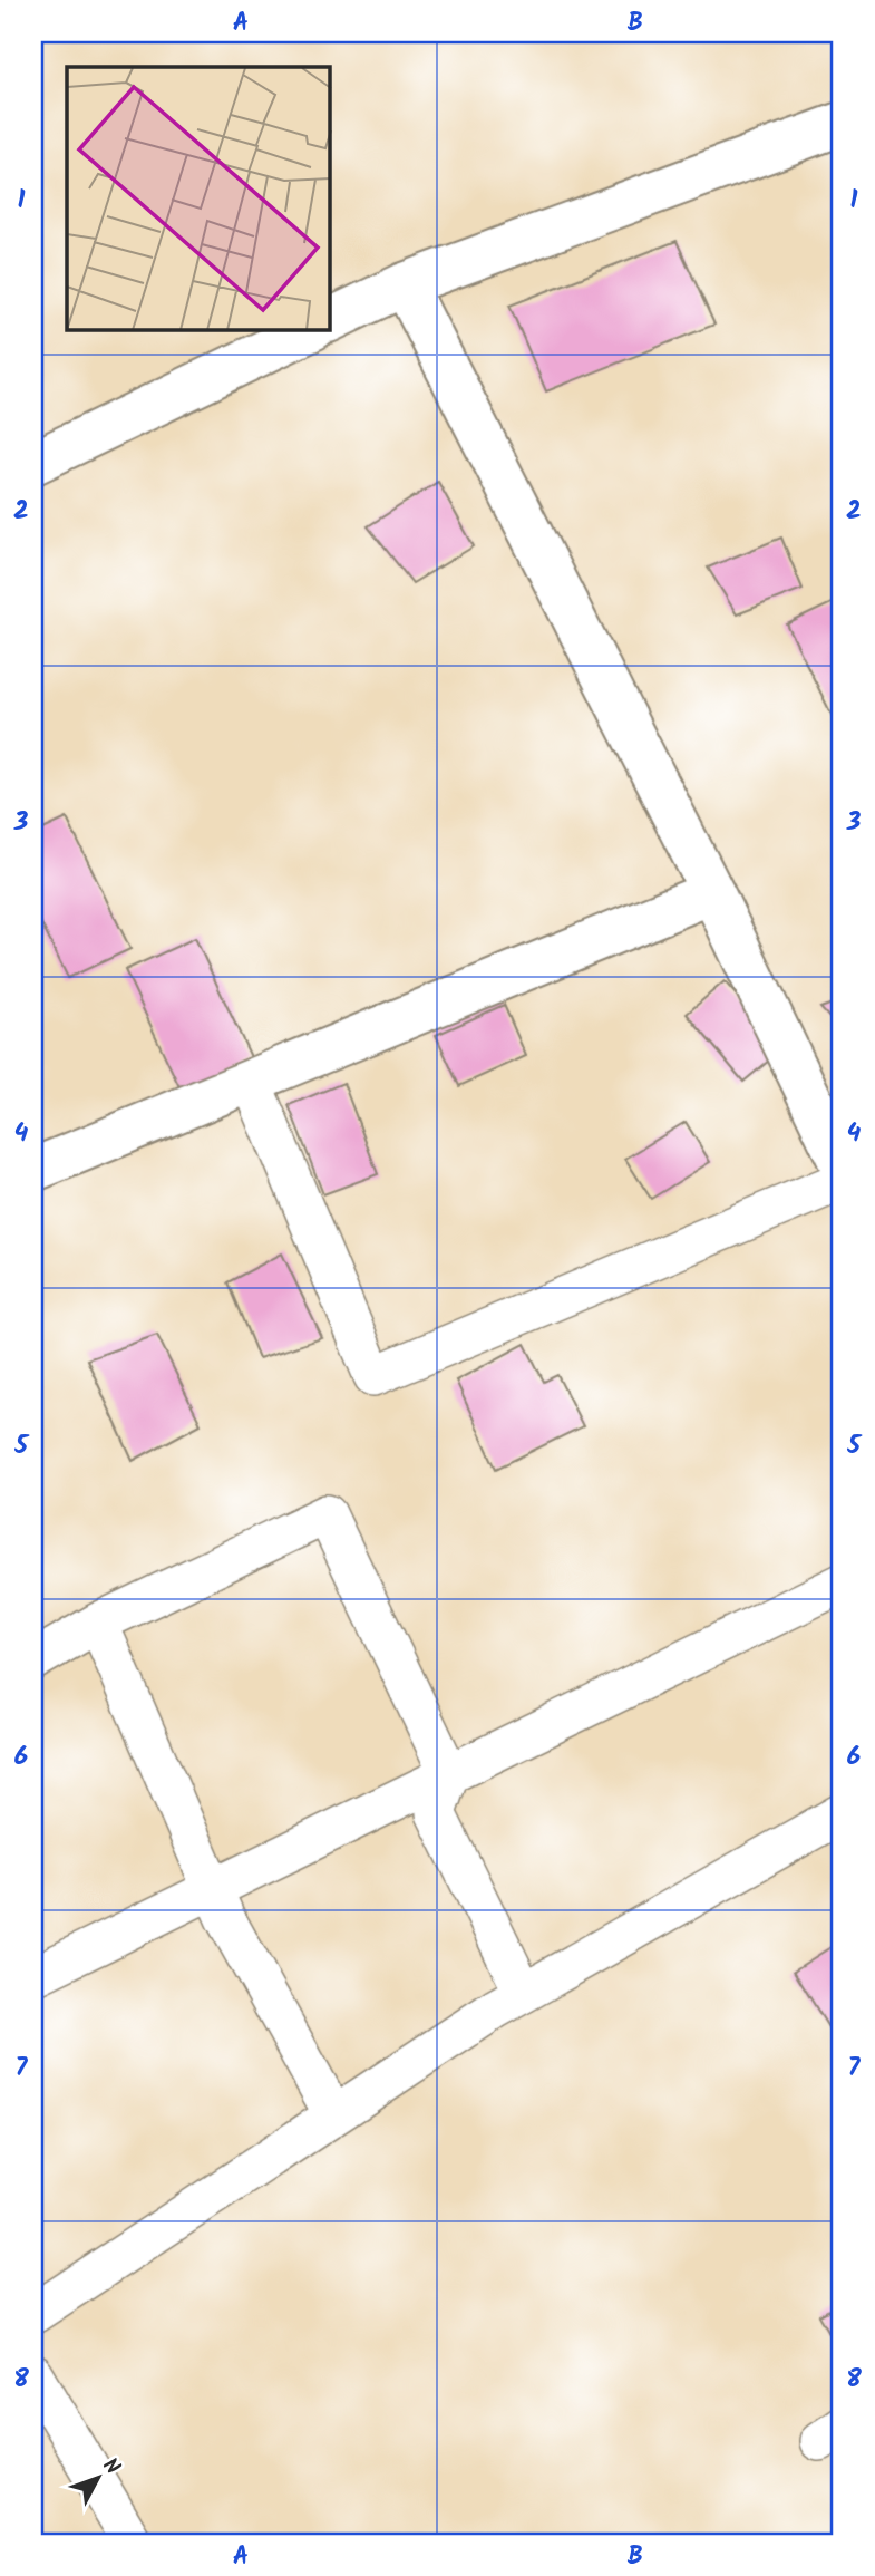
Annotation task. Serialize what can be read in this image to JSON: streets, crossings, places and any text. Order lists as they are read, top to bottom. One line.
{"north":"top right","grid":{"columns":["A","B"],"rows":["1","2","3","4","5","6","7","8"]}}
